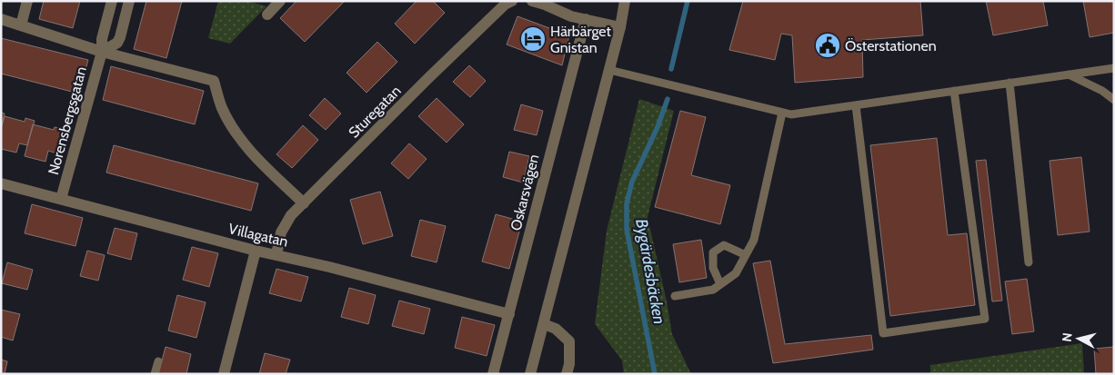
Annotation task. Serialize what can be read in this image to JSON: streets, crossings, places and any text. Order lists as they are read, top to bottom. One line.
{"streets":{"street":["Sturegatan","Norensbergsgatan","Oskarsvägen","Villagatan"]},"crossings":[["Sturegatan","Norensbergsgatan"],["Sturegatan","Villagatan"],["Norensbergsgatan","Villagatan"],["Oskarsvägen","Villagatan"]],"water":["Bygärdesbäcken"],"places":{"hotel":["Härbärget Gnistan"],"public building":["Österstationen"]},"north":"left"}
